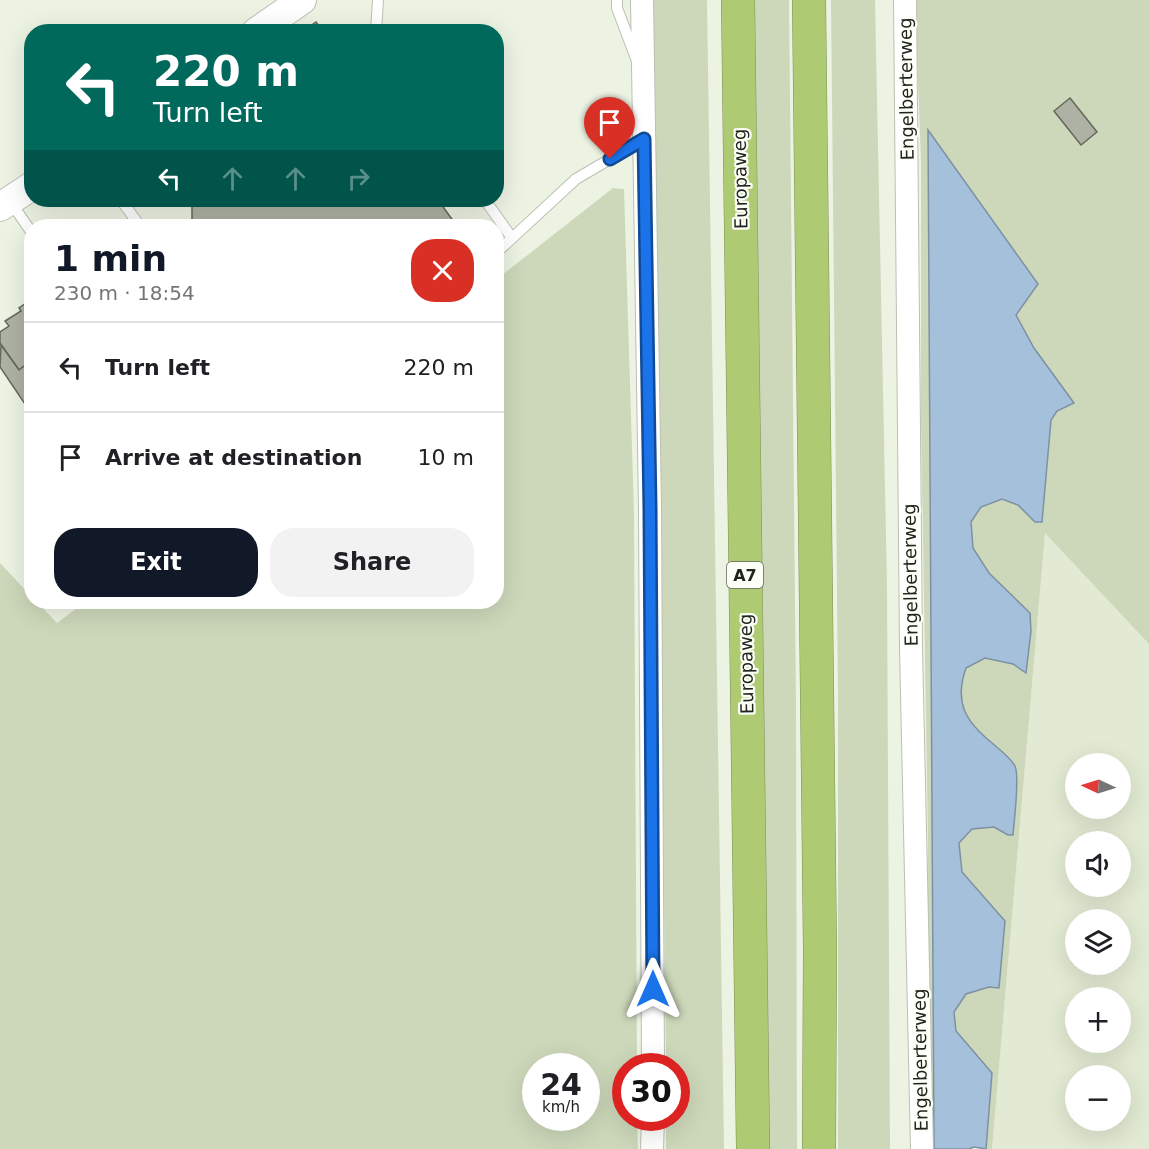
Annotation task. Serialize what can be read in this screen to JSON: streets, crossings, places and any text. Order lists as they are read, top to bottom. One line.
{"streets":{"highway":["Europaweg","A7"],"street":["Engelberterweg"]},"north":"left","page":{"turn":["220 m","Turn left"],"heading":["1 min","230 m · 18:54"],"list":[{"name":"Turn left","value":"220 m"},{"name":"Arrive at destination","value":"10 m"}],"buttons":["Exit","Share"],"map_buttons":["+","−"],"speed":"24 km/h","limit":"30"}}
